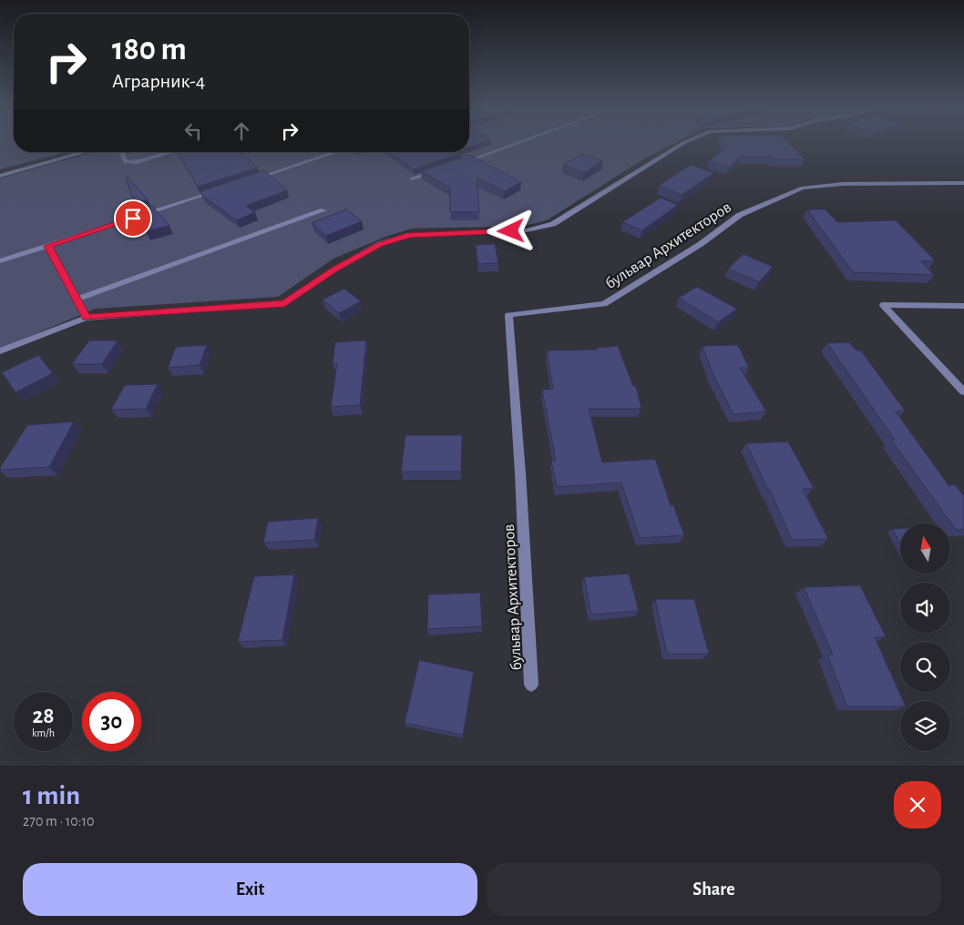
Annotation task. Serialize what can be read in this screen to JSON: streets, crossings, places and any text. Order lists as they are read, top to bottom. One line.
{"streets":{"street":["бульвар Архитекторов"]},"north":"top","page":{"turn":["180 m","Аграрник-4"],"speed":"28 km/h","limit":"30","heading":["1 min","270 m · 10:10"],"buttons":["Exit","Share"]}}
